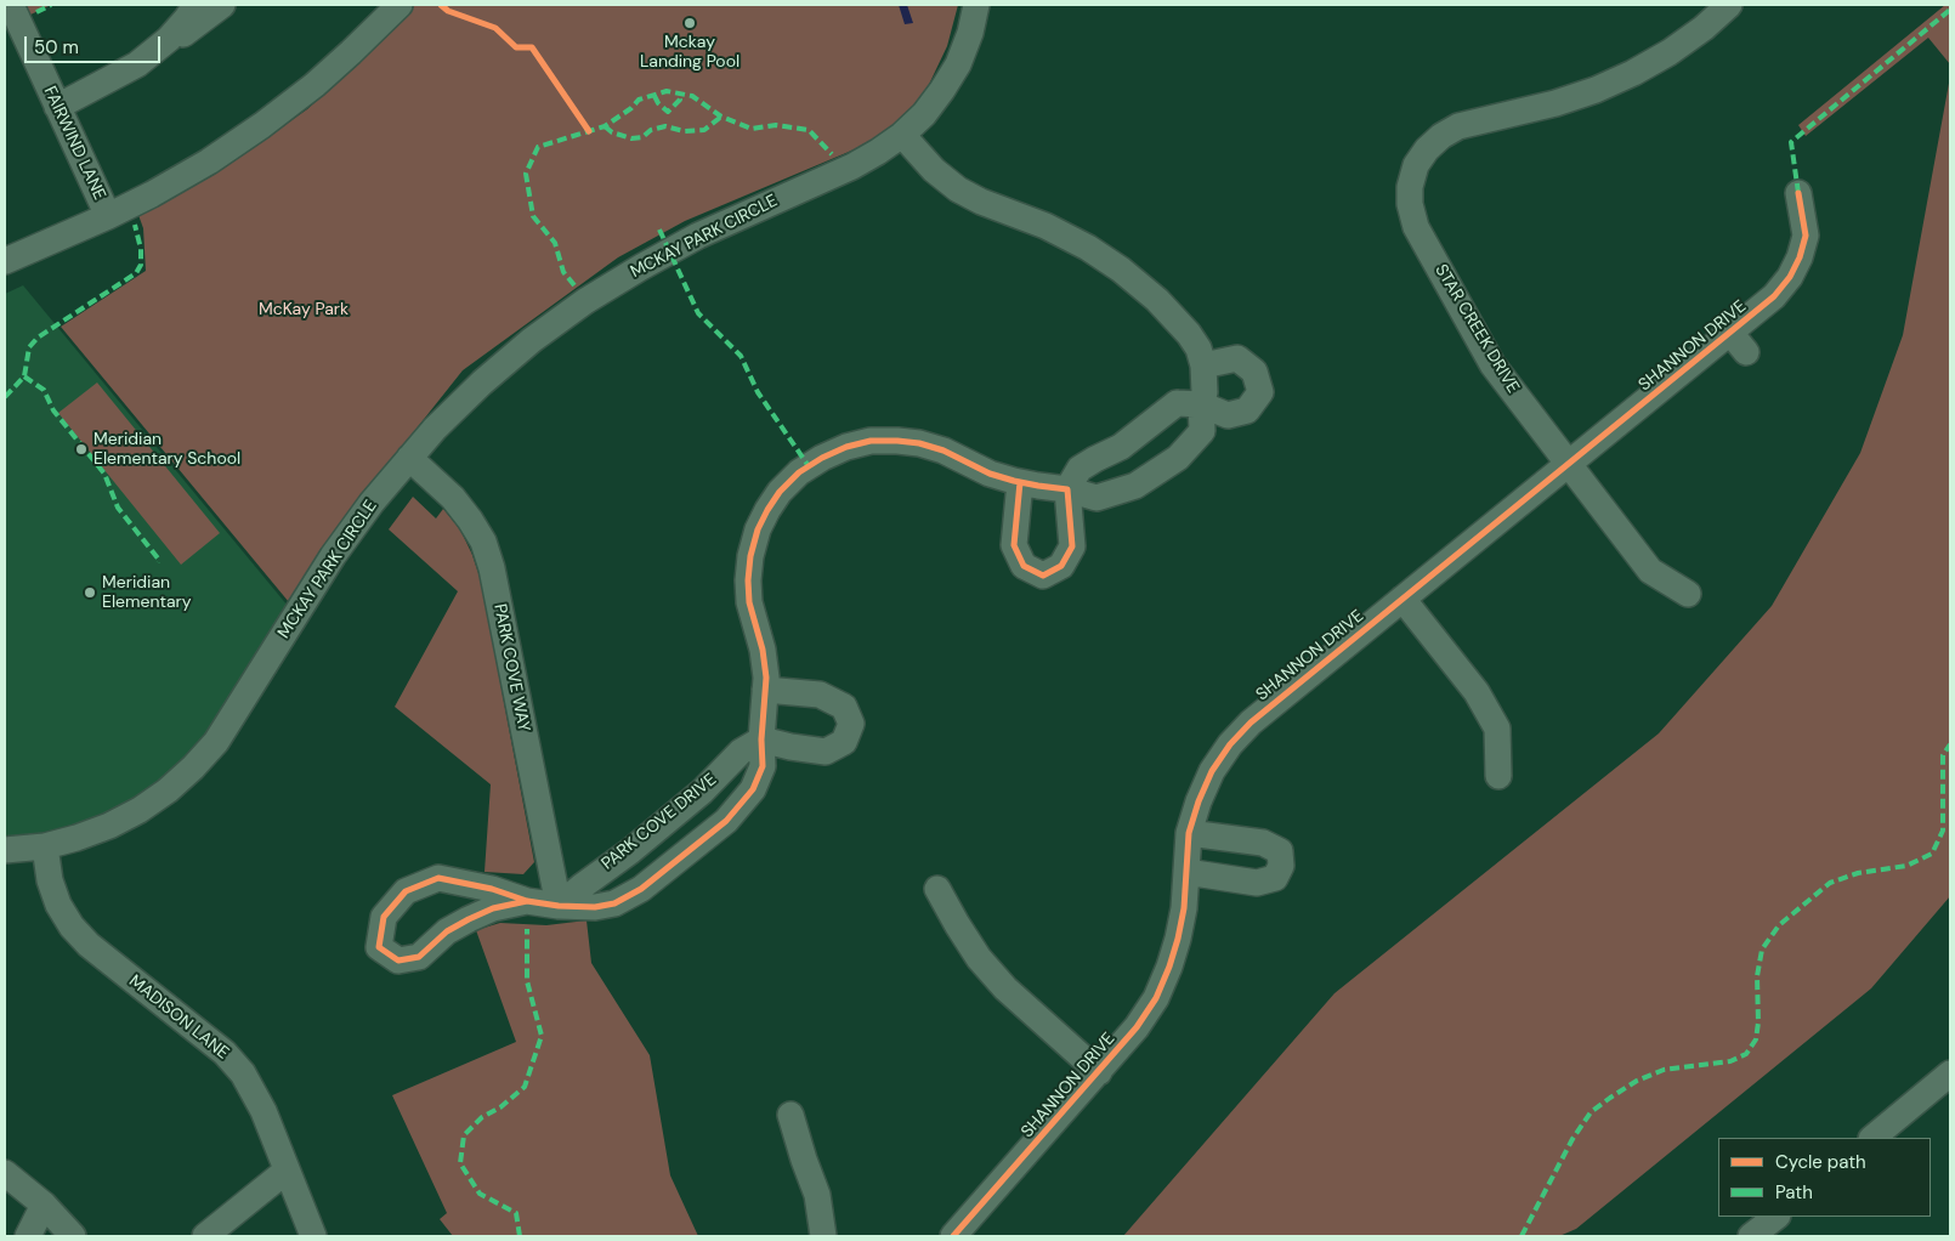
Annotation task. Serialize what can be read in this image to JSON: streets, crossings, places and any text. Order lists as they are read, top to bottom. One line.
{"streets":{"street":["FAIRWIND LANE","MCKAY PARK CIRCLE","STAR CREEK DRIVE","SHANNON DRIVE","PARK COVE WAY","PARK COVE DRIVE","MADISON LANE"]},"crossings":[["MCKAY PARK CIRCLE","PARK COVE WAY"],["MCKAY PARK CIRCLE","MADISON LANE"],["STAR CREEK DRIVE","SHANNON DRIVE"],["PARK COVE WAY","PARK COVE DRIVE"]],"parks":["McKay Park"],"places":["Mckay Landing Pool","Meridian Elementary School","Meridian Elementary"],"legend":["Cycle path","Path"],"scale_bar":"50 m"}
